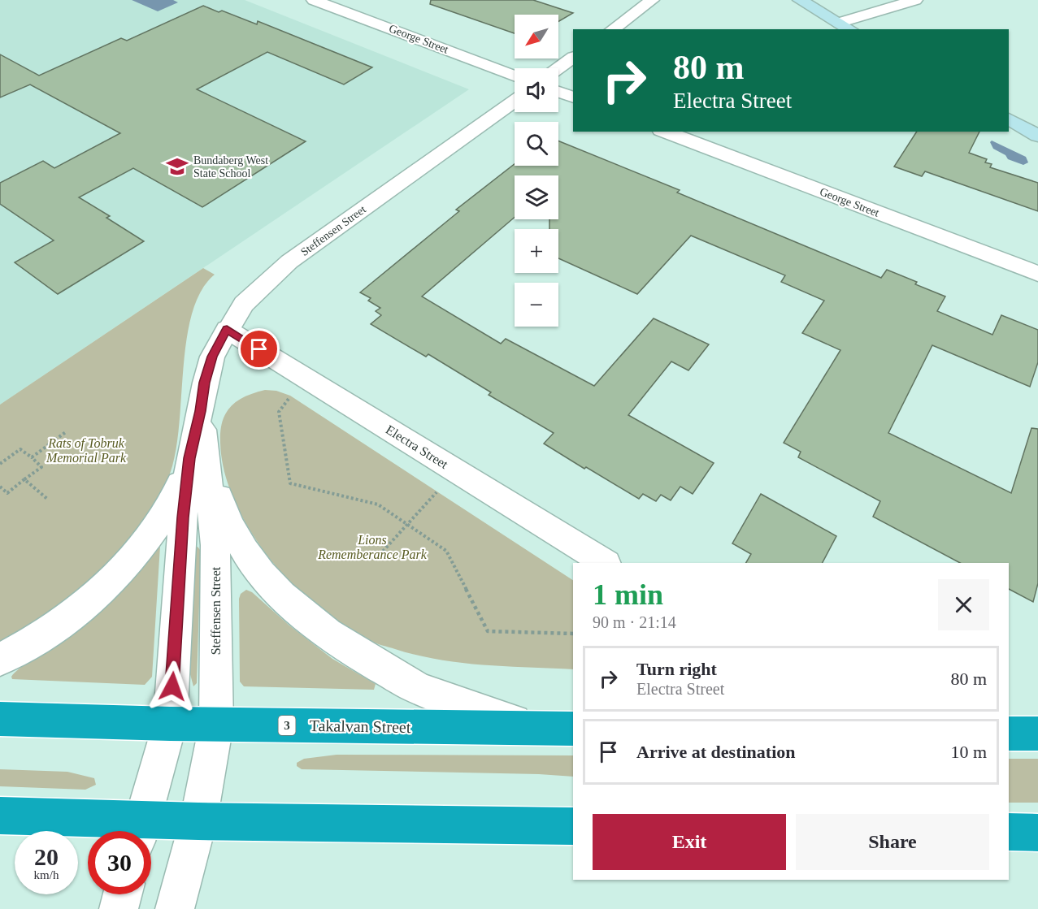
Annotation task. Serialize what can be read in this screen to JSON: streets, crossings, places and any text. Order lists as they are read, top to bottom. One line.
{"streets":{"highway":["3","Takalvan Street"],"street":["George Street","Steffensen Street","Electra Street"]},"crossings":[["Steffensen Street","Electra Street"],["Steffensen Street","Takalvan Street"]],"parks":["Rats of Tobruk Memorial Park","Lions Rememberance Park"],"places":{"school or university":["Bundaberg West State School"]},"north":"bottom left","page":{"map_buttons":["+","−"],"turn":["80 m","Electra Street"],"heading":["1 min","90 m · 21:14"],"list":[{"name":"Turn right","note":"Electra Street","value":"80 m"},{"name":"Arrive at destination","value":"10 m"}],"buttons":["Exit","Share"],"speed":"20 km/h","limit":"30"}}
